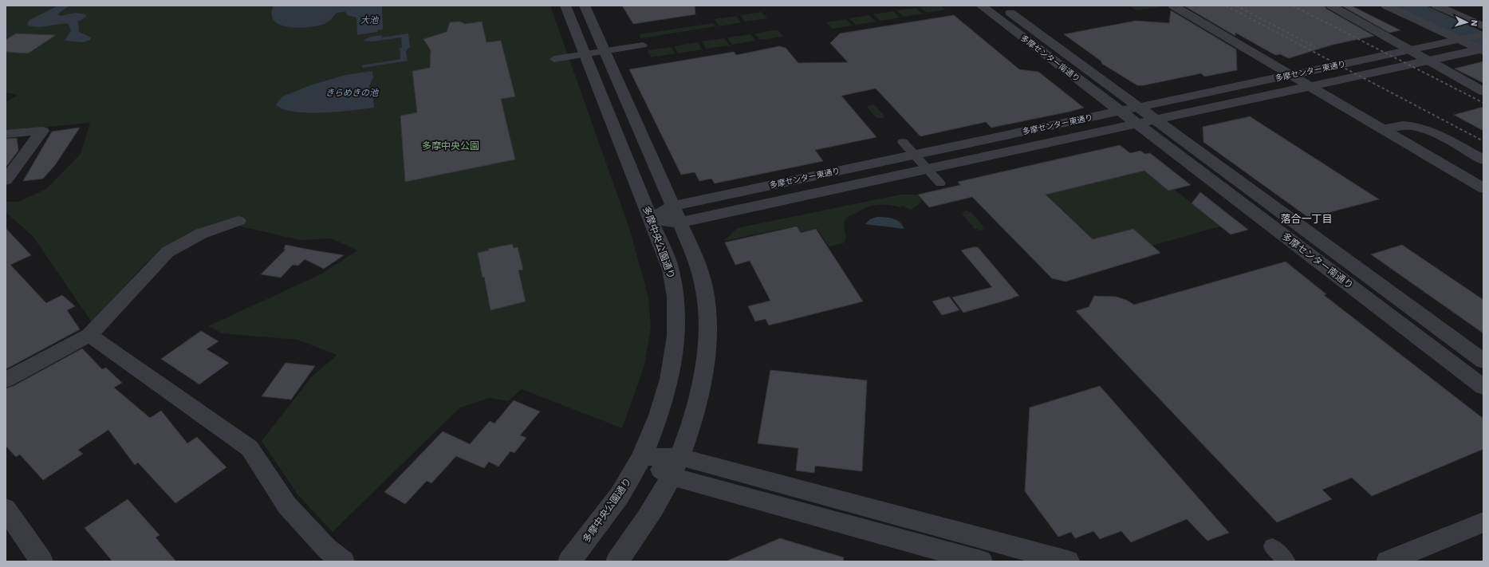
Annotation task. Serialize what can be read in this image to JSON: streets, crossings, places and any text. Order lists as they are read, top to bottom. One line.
{"streets":{"street":["多摩センター南通り","多摩センター東通り","多摩中央公園通り"]},"crossings":[["多摩センター南通り","多摩センター東通り"]],"districts":["落合一丁目"],"water":["大池","きらめきの池"],"parks":["多摩中央公園"],"north":"right"}
